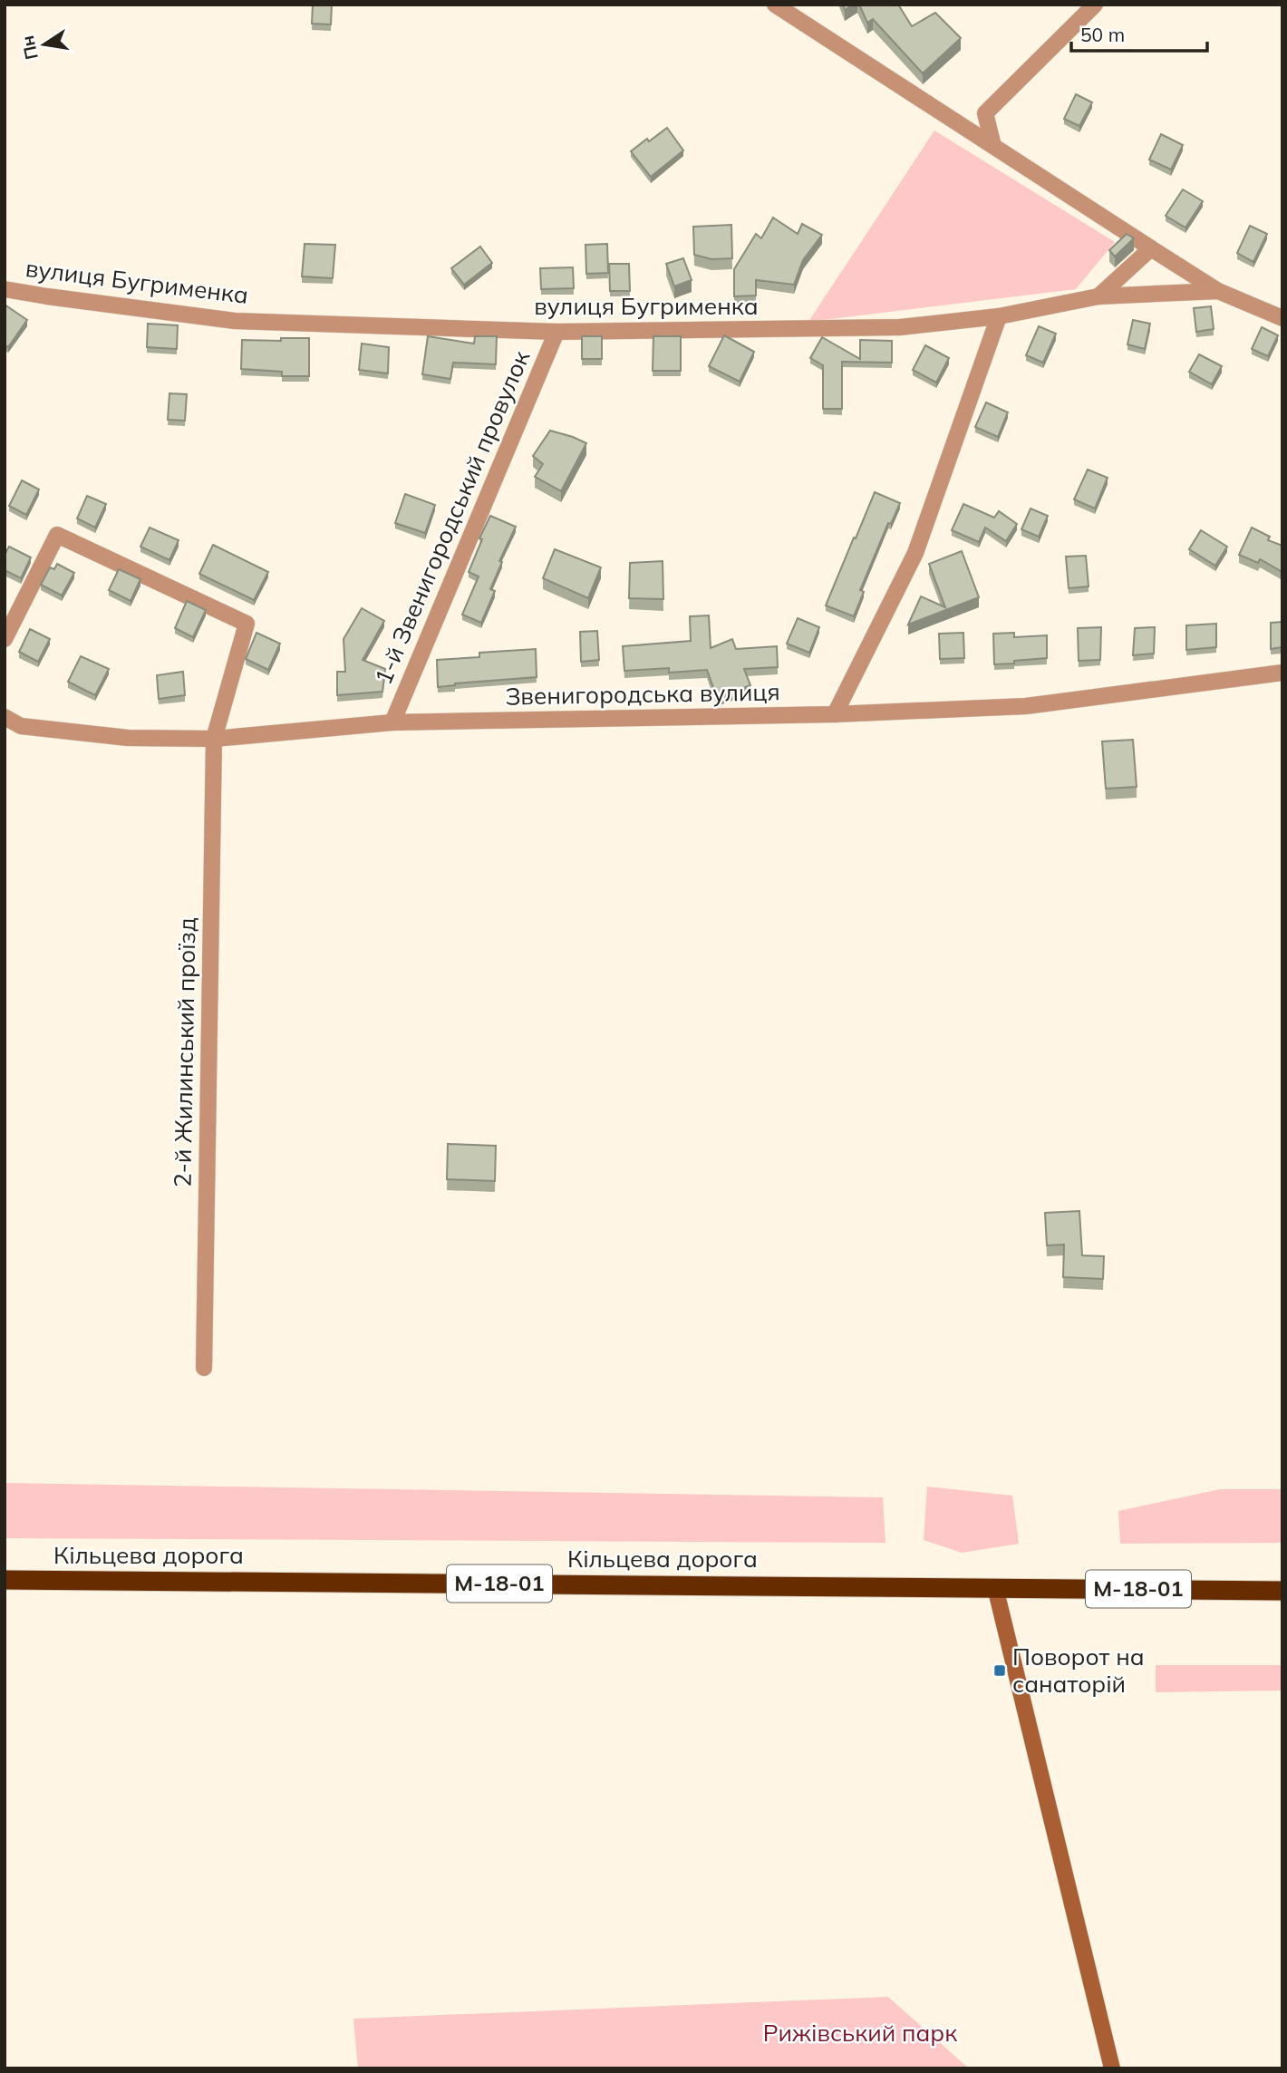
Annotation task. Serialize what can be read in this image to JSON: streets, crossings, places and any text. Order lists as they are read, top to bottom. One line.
{"streets":{"highway":["Кільцева дорога","М-18-01"],"street":["вулиця Бугрименка","1-й Звенигородський провулок","Звенигородська вулиця","2-й Жилинський проїзд"]},"crossings":[["вулиця Бугрименка","1-й Звенигородський провулок"],["1-й Звенигородський провулок","Звенигородська вулиця"],["Звенигородська вулиця","2-й Жилинський проїзд"]],"parks":["Рижівський парк"],"places":{"transit":["Поворот на санаторій"]},"scale_bar":"50 m","north":"left"}
